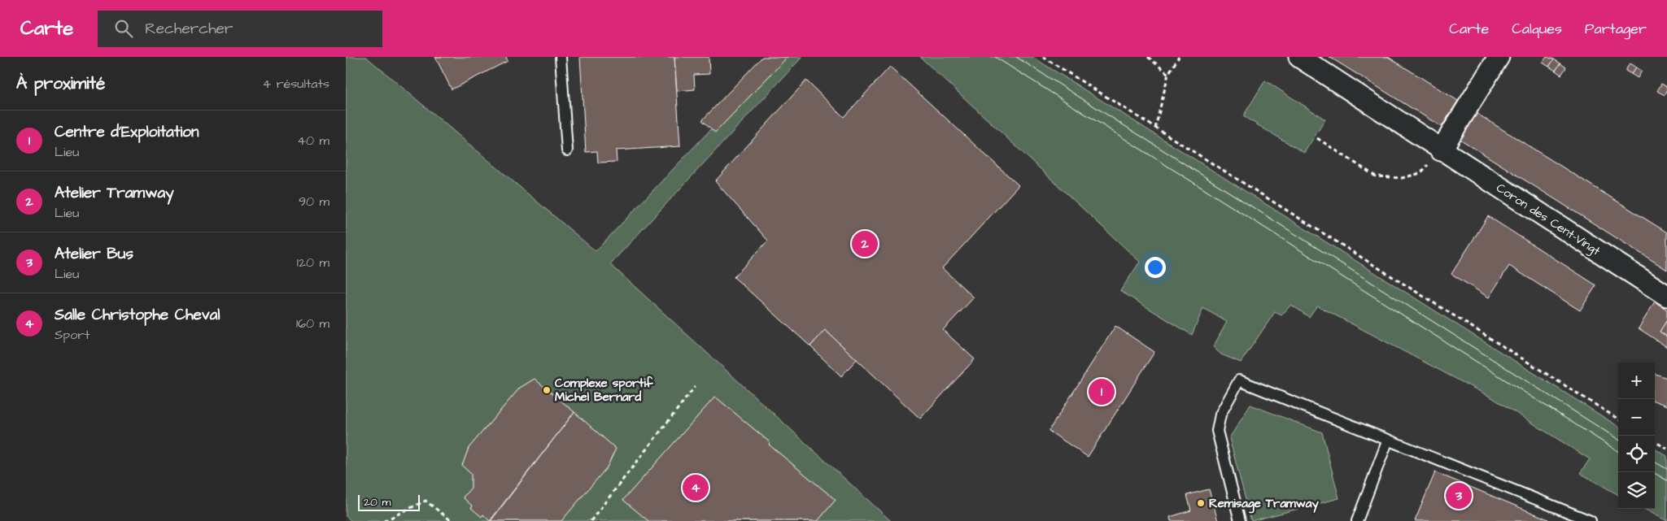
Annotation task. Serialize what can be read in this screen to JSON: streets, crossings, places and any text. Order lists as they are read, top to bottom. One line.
{"streets":{"street":["Coron des Cent-Vingt"]},"places":["Complexe sportif Michel Bernard","Remisage Tramway"],"scale_bar":"20 m","page":{"header":"Carte","search":"Rechercher","nav":["Carte","Calques","Partager"],"heading":["À proximité","4 résultats"],"list":[{"mark":"1","name":"Centre d'Exploitation","note":"Lieu","value":"40 m"},{"mark":"2","name":"Atelier Tramway","note":"Lieu","value":"90 m"},{"mark":"3","name":"Atelier Bus","note":"Lieu","value":"120 m"},{"mark":"4","name":"Salle Christophe Cheval","note":"Sport","value":"160 m"}],"pins":["2","1","4","3"],"map_buttons":["+","−"],"scale":"20 m"}}
